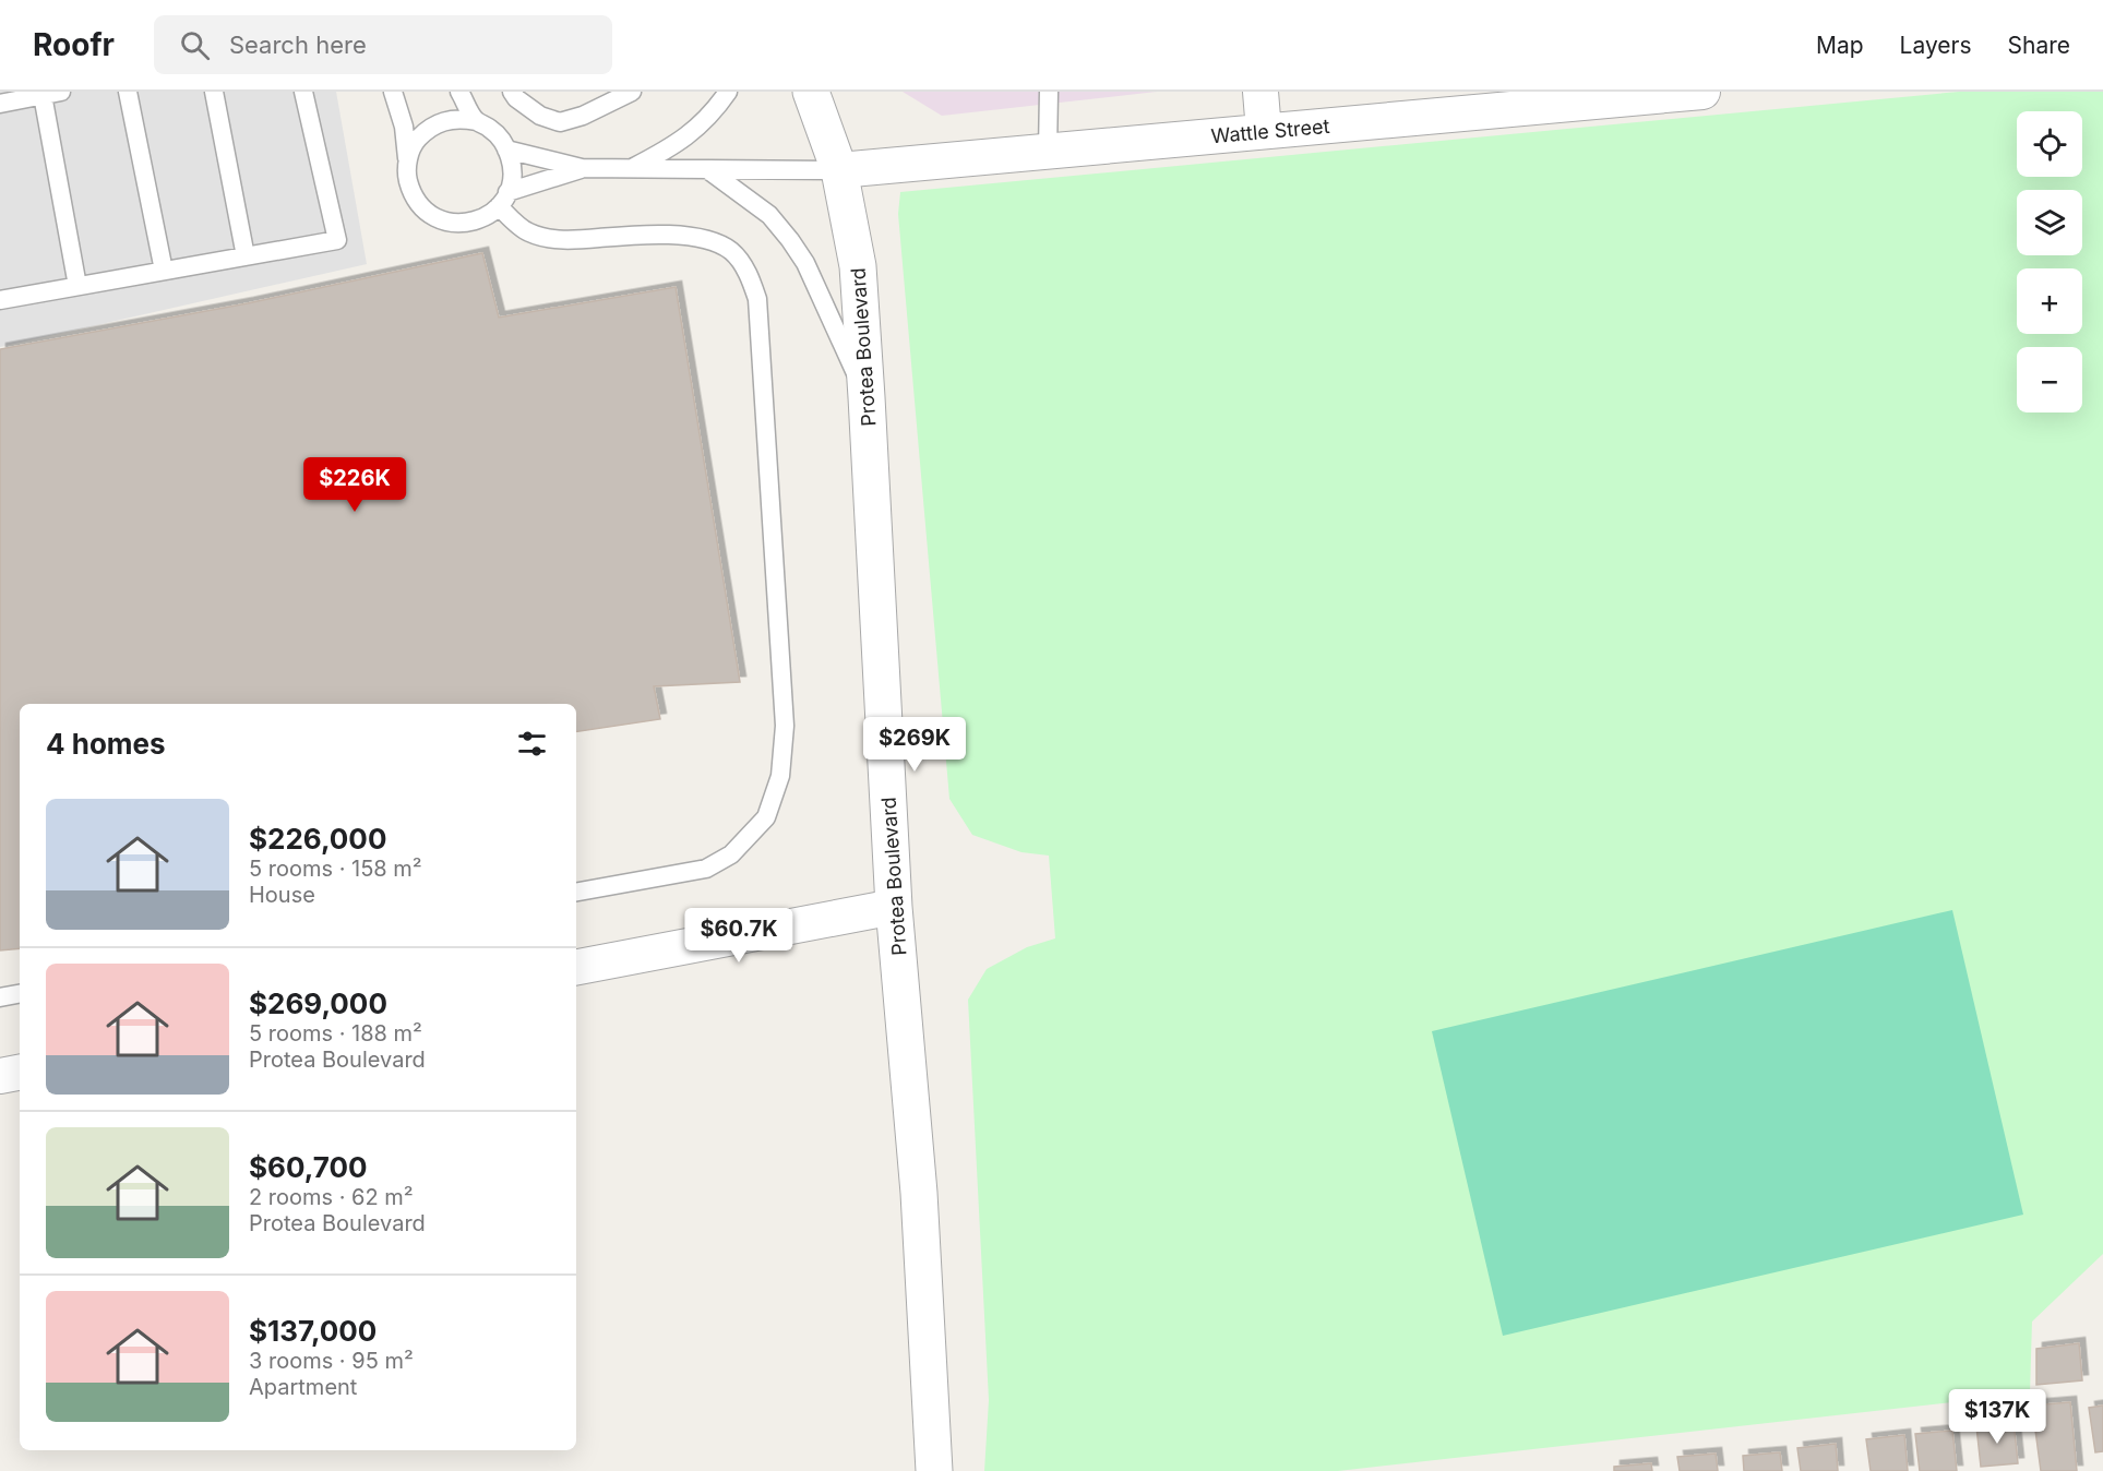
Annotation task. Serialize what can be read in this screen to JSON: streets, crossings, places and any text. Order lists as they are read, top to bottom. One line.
{"streets":{"street":["Wattle Street","Protea Boulevard"]},"crossings":[["Wattle Street","Protea Boulevard"]],"page":{"header":"Roofr","search":"Search here","nav":["Map","Layers","Share"],"map_buttons":["+","−"],"price":["$226K","$269K","$60.7K","$137K"],"heading":"4 homes","list":[{"name":"$226,000","note":"5 rooms · 158 m² · House"},{"name":"$269,000","note":"5 rooms · 188 m² · Protea Boulevard"},{"name":"$60,700","note":"2 rooms · 62 m² · Protea Boulevard"},{"name":"$137,000","note":"3 rooms · 95 m² · Apartment"}]}}
